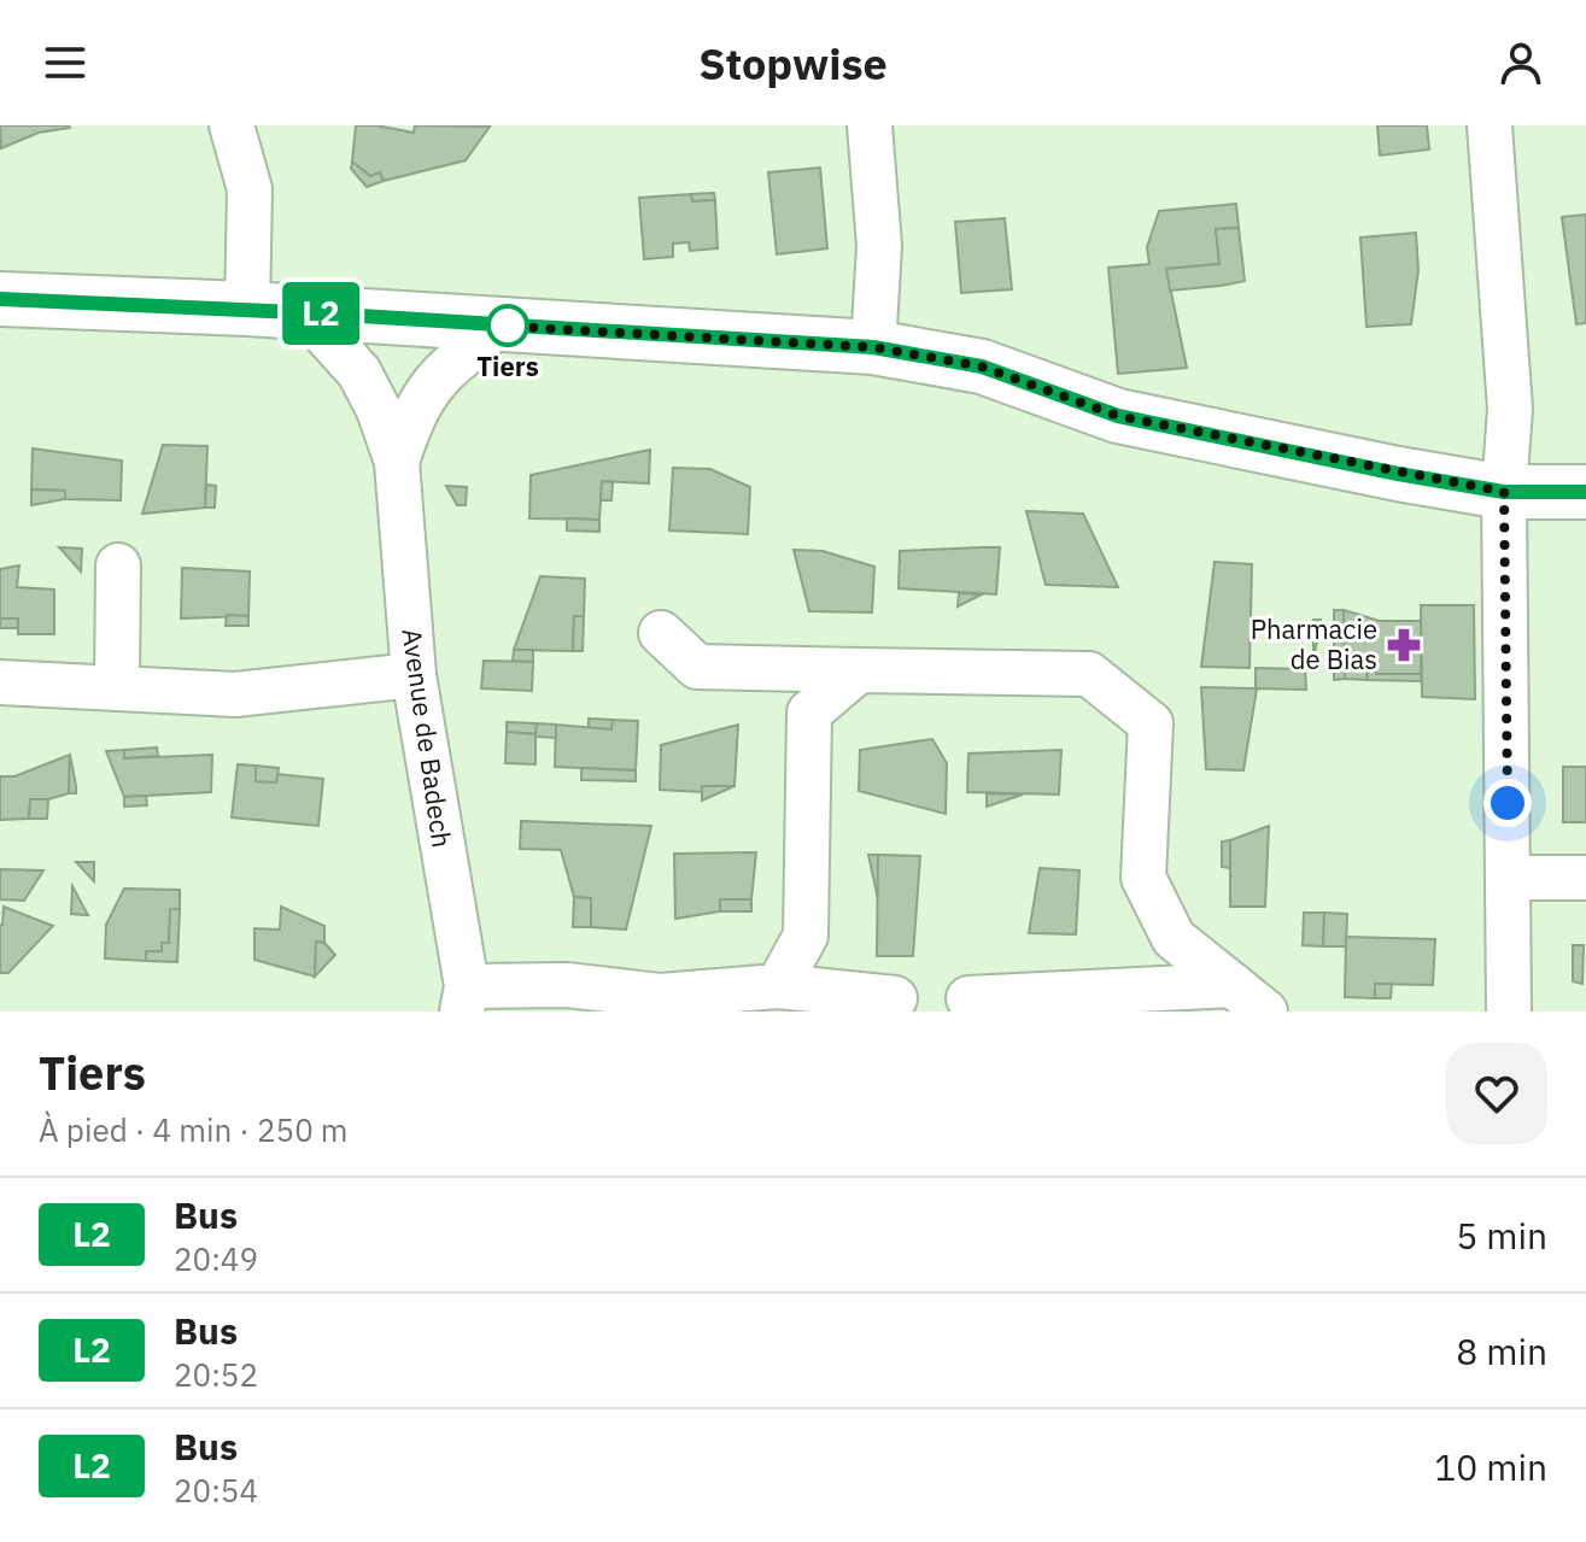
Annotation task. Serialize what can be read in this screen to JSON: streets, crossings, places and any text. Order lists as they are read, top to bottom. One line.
{"streets":{"street":["Avenue de Badech"]},"places":{"other":["Tiers"],"pharmacy":["Pharmacie de Bias"]},"lines":["bus line L2"],"page":{"header":"Stopwise","on_map":"L2","heading":["Tiers","À pied · 4 min · 250 m"],"list":[{"mark":"L2","name":"Bus","note":"20:49","value":"5 min"},{"mark":"L2","name":"Bus","note":"20:52","value":"8 min"},{"mark":"L2","name":"Bus","note":"20:54","value":"10 min"}]}}
